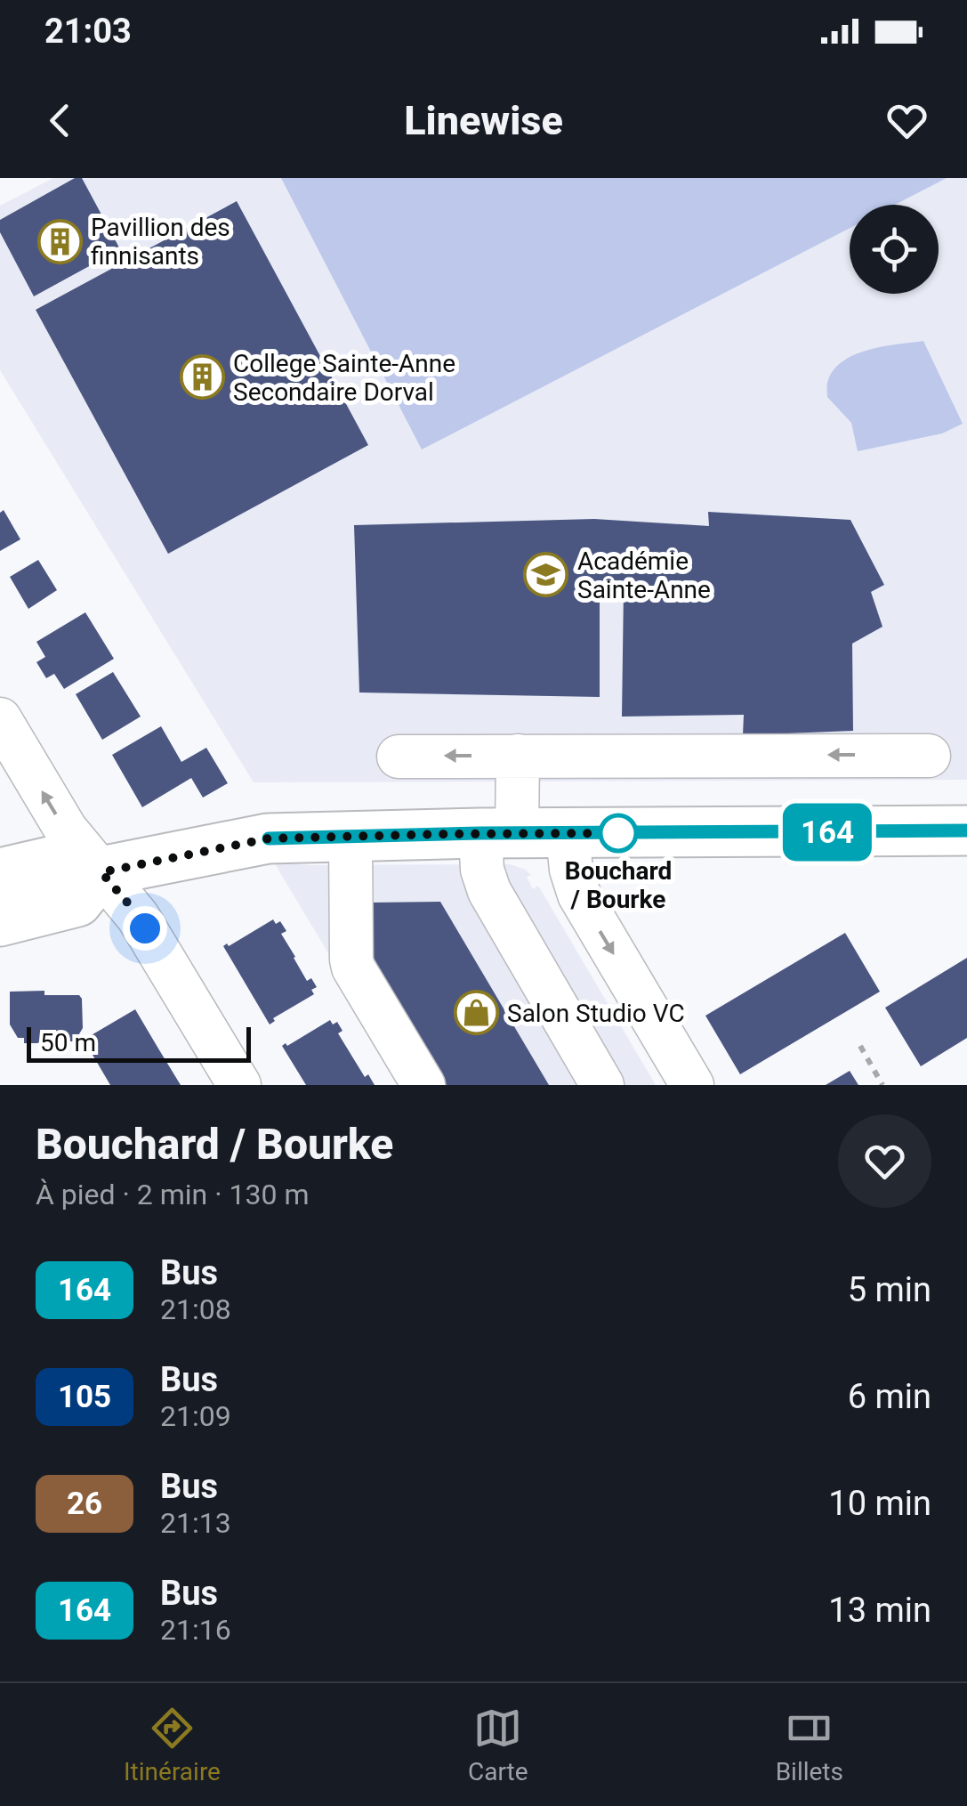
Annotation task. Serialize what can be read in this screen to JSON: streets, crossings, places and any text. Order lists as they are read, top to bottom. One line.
{"places":{"building":["Pavillion des finnisants","College Sainte-Anne Secondaire Dorval"],"school or university":["Académie Sainte-Anne"],"other":["Bouchard / Bourke"],"shop":["Salon Studio VC"]},"lines":["bus line 164"],"scale_bar":"50 m","page":{"status":"21:03","header":"Linewise","on_map":"164","scale":"50 m","heading":["Bouchard / Bourke","À pied · 2 min · 130 m"],"list":[{"mark":"164","name":"Bus","note":"21:08","value":"5 min"},{"mark":"105","name":"Bus","note":"21:09","value":"6 min"},{"mark":"26","name":"Bus","note":"21:13","value":"10 min"},{"mark":"164","name":"Bus","note":"21:16","value":"13 min"}],"tabs":["Itinéraire","Carte","Billets"]}}
